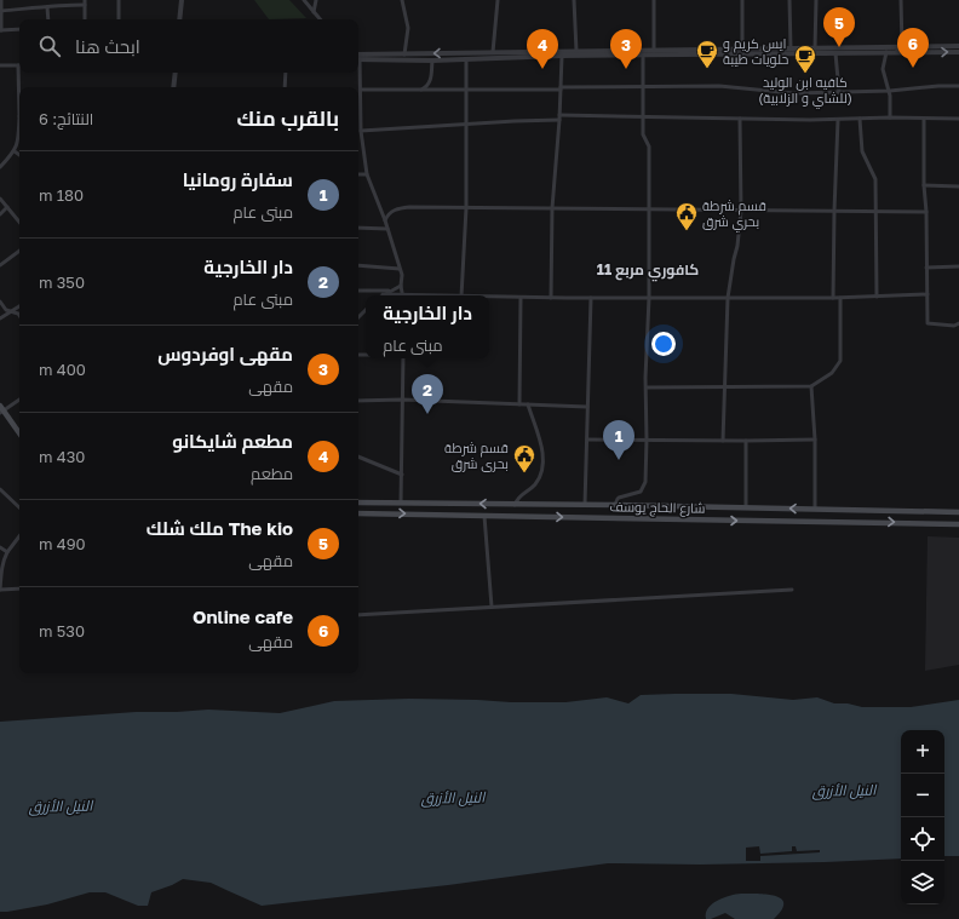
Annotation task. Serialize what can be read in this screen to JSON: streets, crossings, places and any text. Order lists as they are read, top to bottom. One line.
{"streets":{"main road":["شارع الحاج يوسف"]},"districts":["كافوري مربع 11"],"water":["النيل الأزرق"],"places":{"cafe":["ايس كريم و حلويات طيبة","كافيه ابن الوليد (للشاي و الزلابية)"],"public building":["قسم شرطة بحري شرق","قسم شرطة بحرى شرق"]},"page":{"pins":["5","6","3","4","2","1"],"search":"ابحث هنا","heading":["بالقرب منك","النتائج: 6"],"list":[{"mark":"1","name":"سفارة رومانيا","note":"مبنى عام","value":"180 m"},{"mark":"2","name":"دار الخارجية","note":"مبنى عام","value":"350 m"},{"mark":"3","name":"مقهى اوفردوس","note":"مقهى","value":"400 m"},{"mark":"4","name":"مطعم شايكانو","note":"مطعم","value":"430 m"},{"mark":"5","name":"The kio ملك شلك","note":"مقهى","value":"490 m"},{"mark":"6","name":"Online cafe","note":"مقهى","value":"530 m"}],"popup":["دار الخارجية","مبنى عام"],"map_buttons":["+","−"]}}
